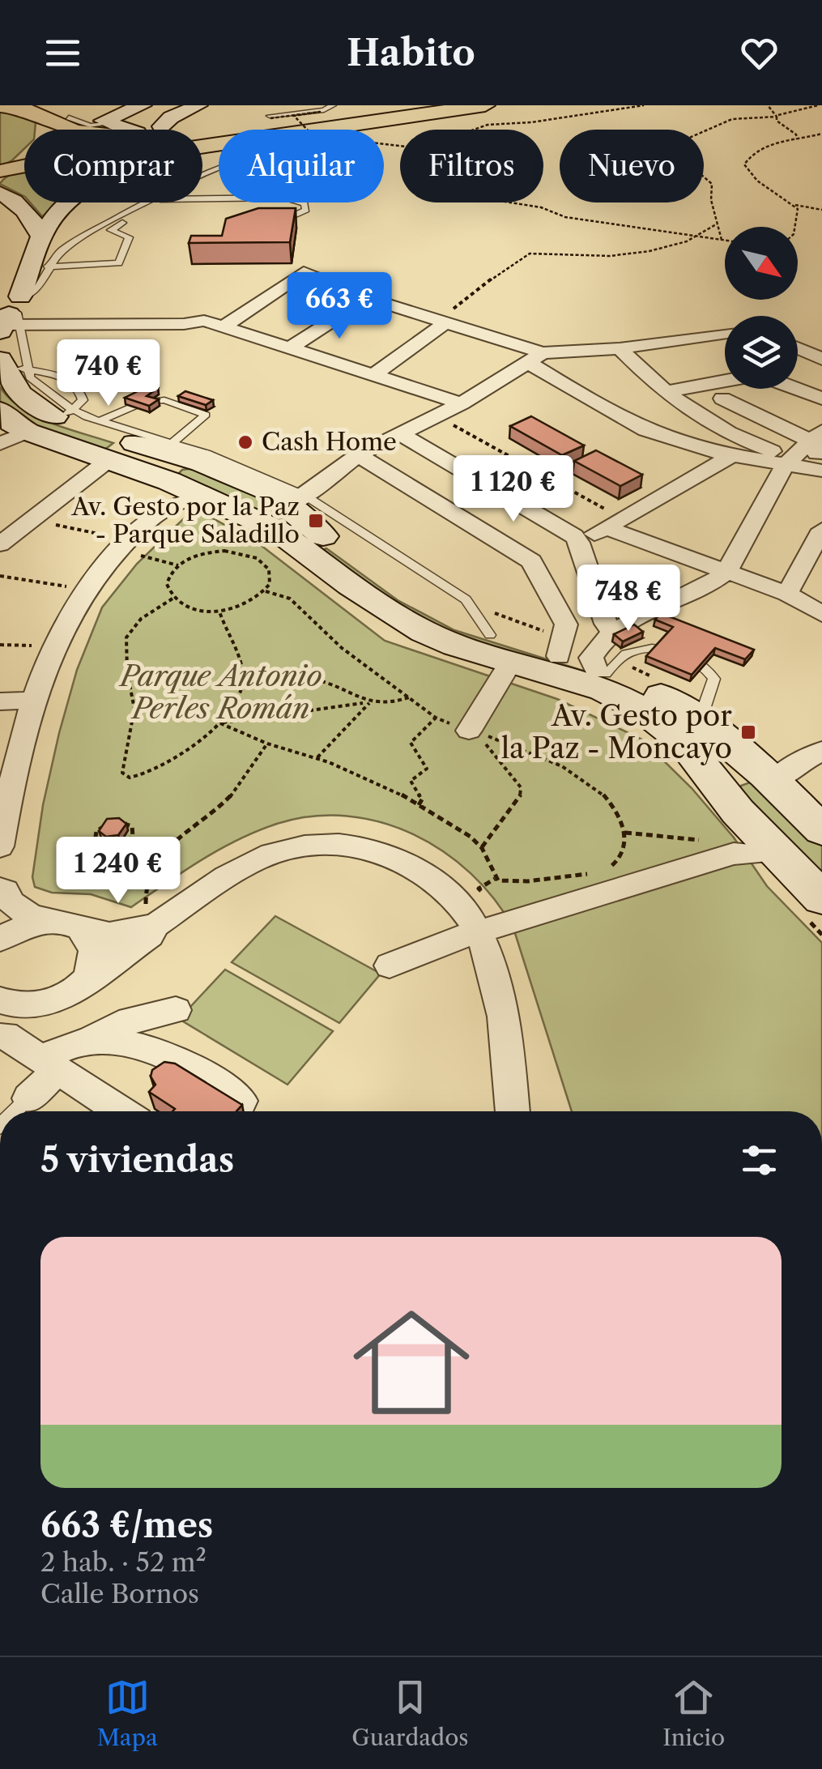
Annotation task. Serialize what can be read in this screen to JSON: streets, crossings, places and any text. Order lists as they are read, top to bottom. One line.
{"parks":["Parque Antonio Perles Román"],"places":{"other":["Cash Home"],"transit":["Av. Gesto por la Paz - Parque Saladillo","Av. Gesto por la Paz - Moncayo"]},"north":"bottom right","page":{"header":"Habito","chip":["Comprar","Alquilar","Filtros","Nuevo"],"price":["663 €","740 €","1 120 €","748 €","1 240 €"],"heading":"5 viviendas","list":[{"name":"663 €/mes","note":"2 hab. · 52 m² · Calle Bornos"}],"tabs":["Mapa","Guardados","Inicio"]}}
